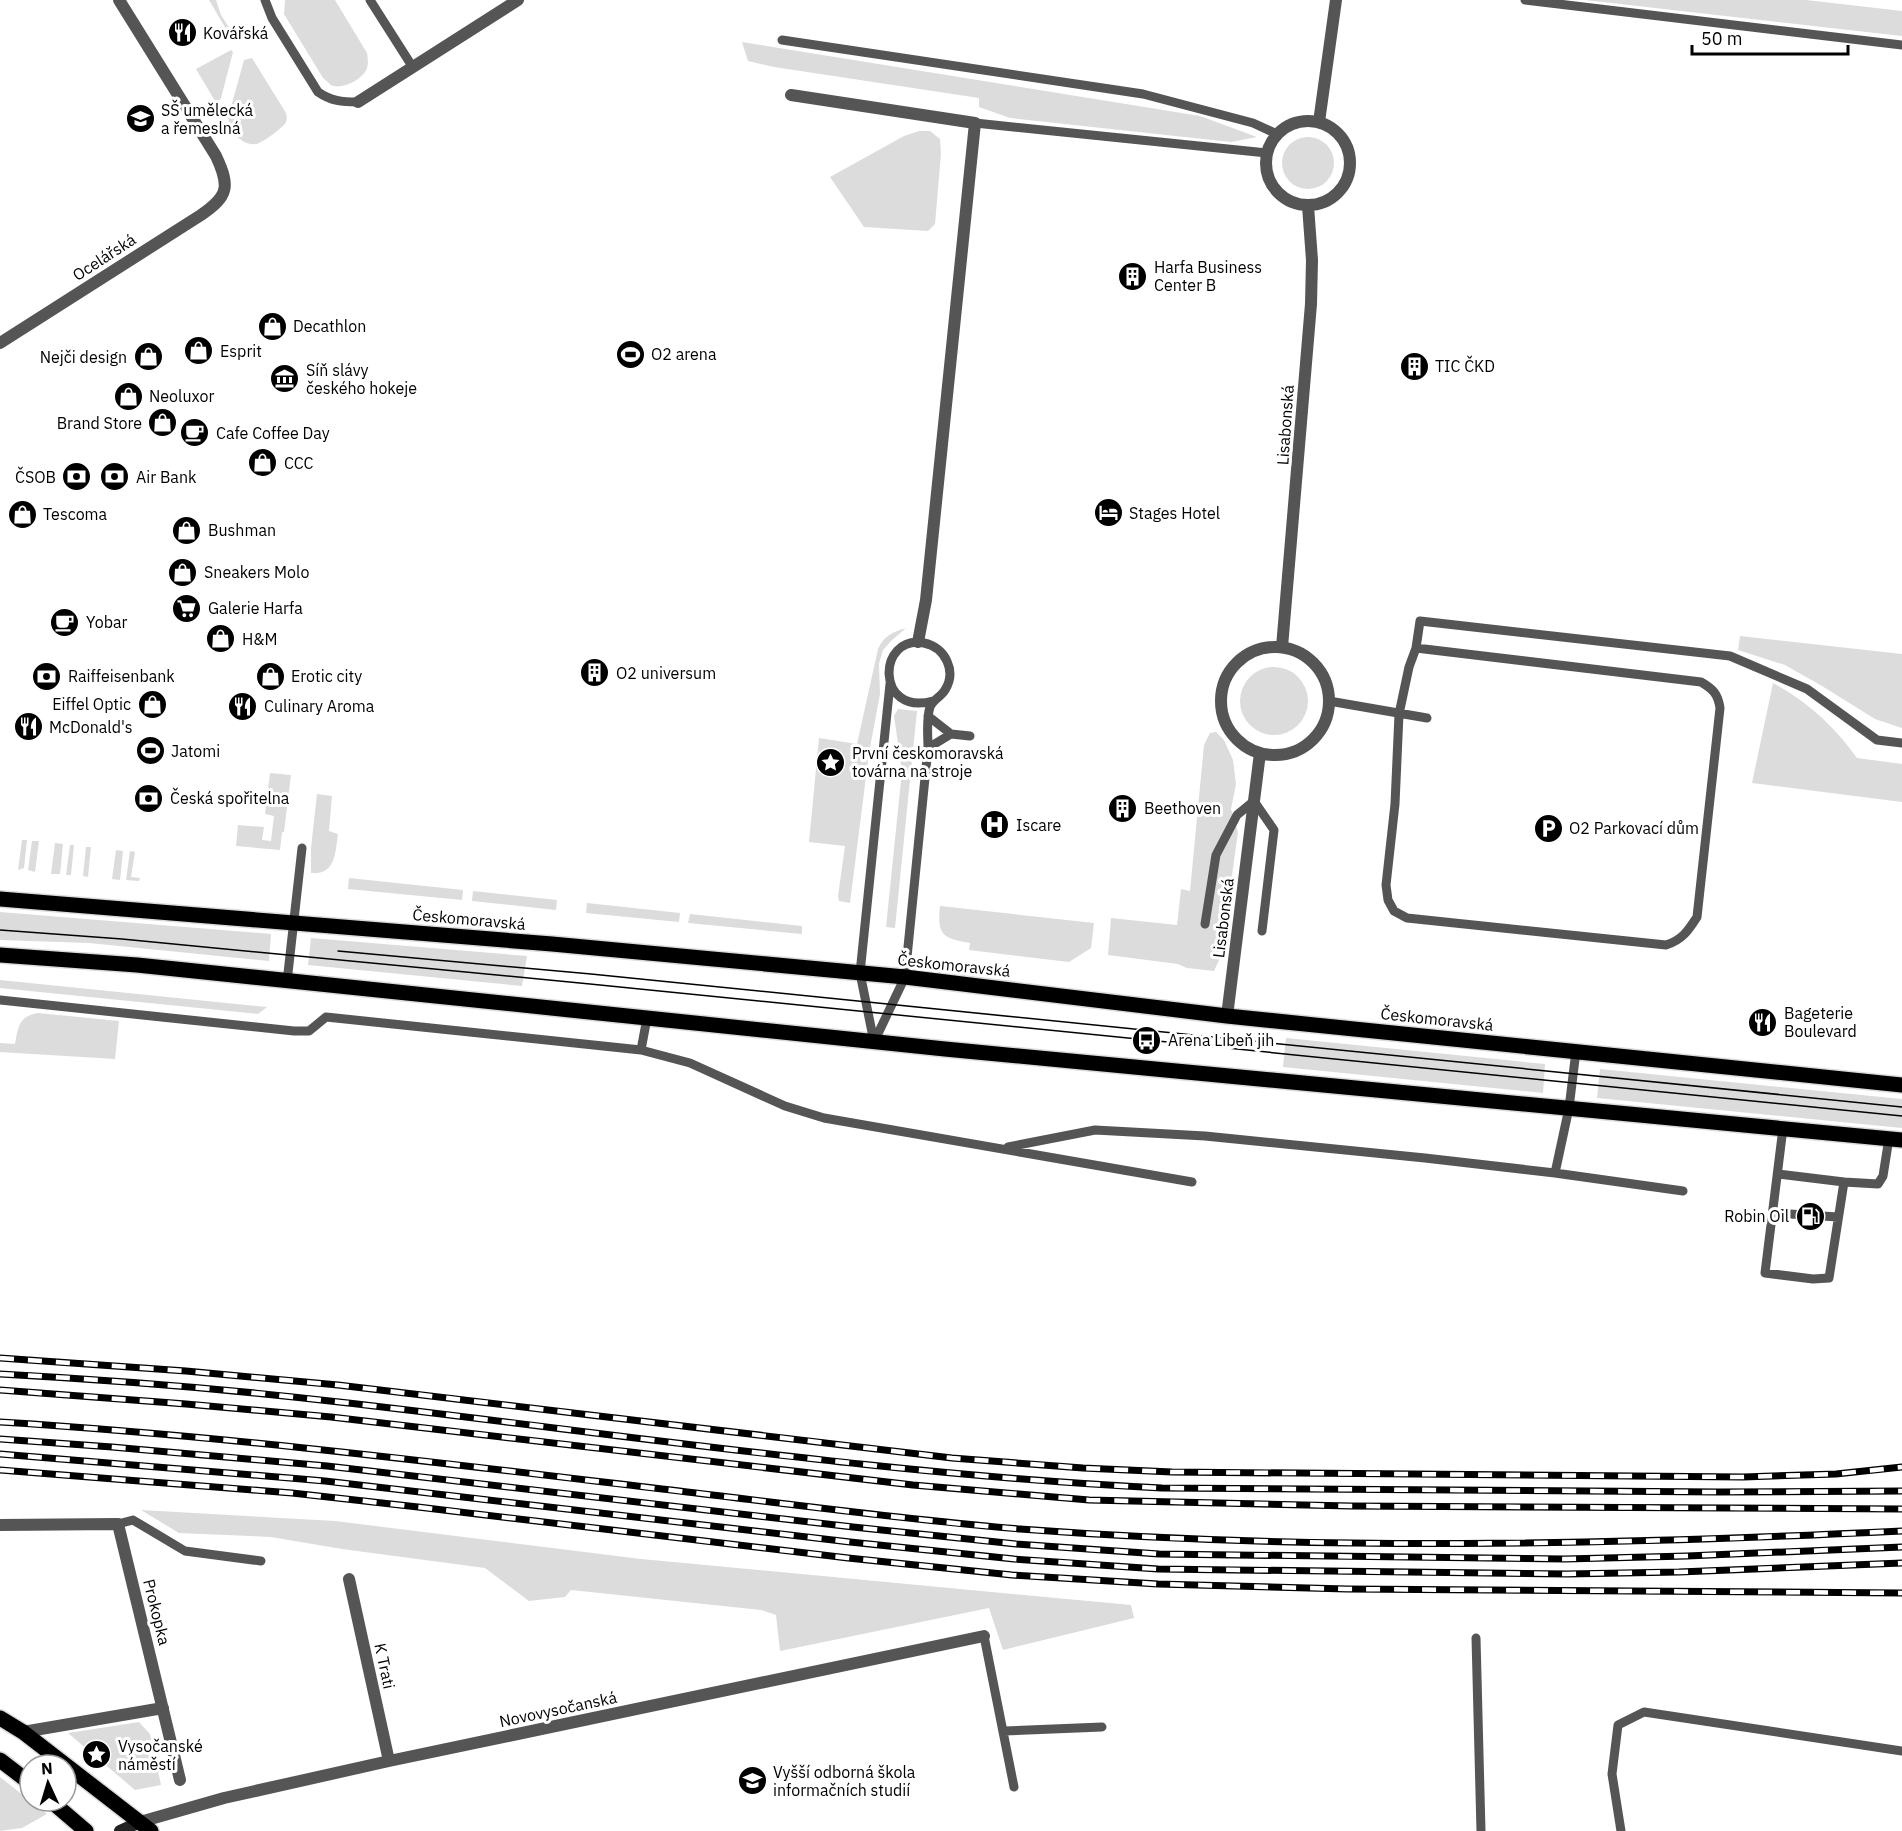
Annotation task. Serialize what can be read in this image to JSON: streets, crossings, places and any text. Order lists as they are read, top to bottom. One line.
{"streets":{"main road":["Českomoravská"],"street":["Ocelářská","Lisabonská","Prokopka","K Trati","Novovysočanská"]},"crossings":[["Lisabonská","Českomoravská"],["K Trati","Novovysočanská"]],"places":{"restaurant":["Kovářská","Culinary Aroma","McDonald's","Bageterie Boulevard"],"school or university":["SŠ umělecká a řemeslná","Vyšší odborná škola informačních studií"],"building":["Harfa Business Center B","TIC ČKD","O2 universum","Beethoven"],"shop":["Decathlon","Esprit","Nejči design","Neoluxor","Brand Store","CCC","Tescoma","Bushman","Sneakers Molo","H&M","Erotic city","Eiffel Optic"],"sports":["O2 arena","Jatomi"],"museum":["Síň slávy českého hokeje"],"cafe":["Cafe Coffee Day","Yobar"],"bank":["ČSOB","Air Bank","Raiffeisenbank","Česká spořitelna"],"hotel":["Stages Hotel"],"supermarket":["Galerie Harfa"],"place":["První českomoravská továrna na stroje","Vysočanské náměstí"],"hospital":["Iscare"],"parking":["O2 Parkovací dům"],"bus stop":["Arena Libeň jih"],"fuel station":["Robin Oil"]},"scale_bar":"50 m","north":"top"}
